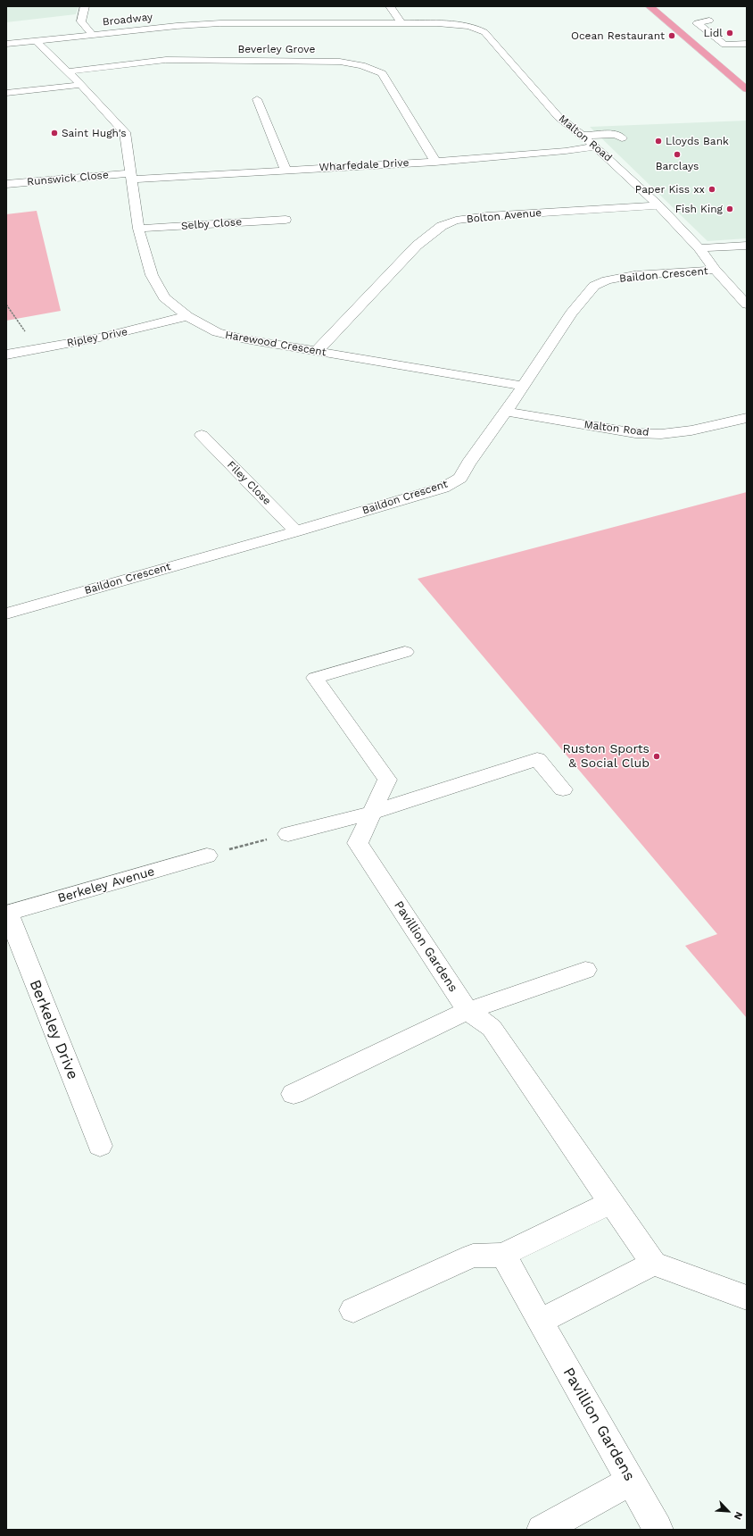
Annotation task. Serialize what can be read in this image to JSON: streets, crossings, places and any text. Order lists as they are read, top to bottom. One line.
{"streets":{"street":["Broadway","Beverley Grove","Malton Road","Wharfedale Drive","Runswick Close","Bolton Avenue","Selby Close","Baildon Crescent","Ripley Drive","Harewood Crescent","Filey Close","Berkeley Avenue","Pavillion Gardens","Berkeley Drive"]},"crossings":[["Broadway","Malton Road"],["Broadway","Harewood Crescent"],["Beverley Grove","Wharfedale Drive"],["Beverley Grove","Harewood Crescent"],["Malton Road","Wharfedale Drive"],["Malton Road","Bolton Avenue"],["Malton Road","Baildon Crescent"],["Wharfedale Drive","Runswick Close"],["Wharfedale Drive","Harewood Crescent"],["Runswick Close","Harewood Crescent"],["Bolton Avenue","Harewood Crescent"],["Selby Close","Harewood Crescent"],["Baildon Crescent","Harewood Crescent"],["Baildon Crescent","Filey Close"],["Ripley Drive","Harewood Crescent"],["Berkeley Avenue","Berkeley Drive"]],"places":["Lidl","Ocean Restaurant","Saint Hugh's","Lloyds Bank","Barclays","Paper Kiss xx","Fish King","Ruston Sports & Social Club"],"north":"bottom right"}
